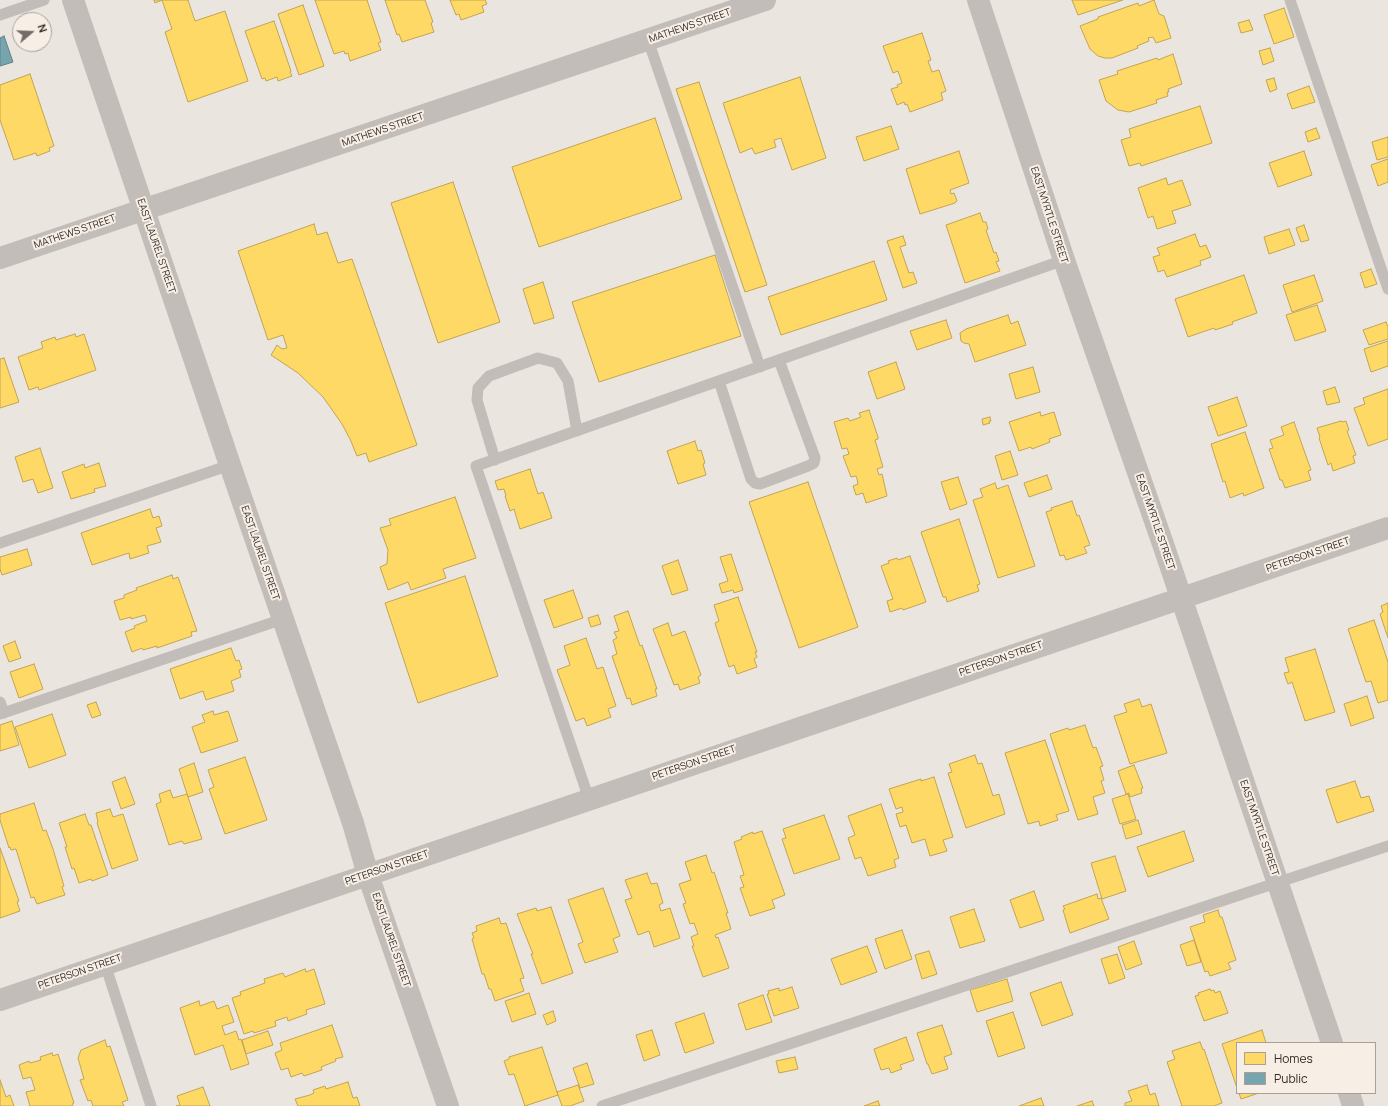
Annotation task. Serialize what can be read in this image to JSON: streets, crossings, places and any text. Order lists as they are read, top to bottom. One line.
{"streets":{"street":["MATHEWS STREET","EAST MYRTLE STREET","EAST LAUREL STREET","PETERSON STREET"]},"crossings":[["MATHEWS STREET","EAST LAUREL STREET"],["EAST MYRTLE STREET","PETERSON STREET"],["EAST LAUREL STREET","PETERSON STREET"]],"legend":["Homes","Public"],"north":"right"}
